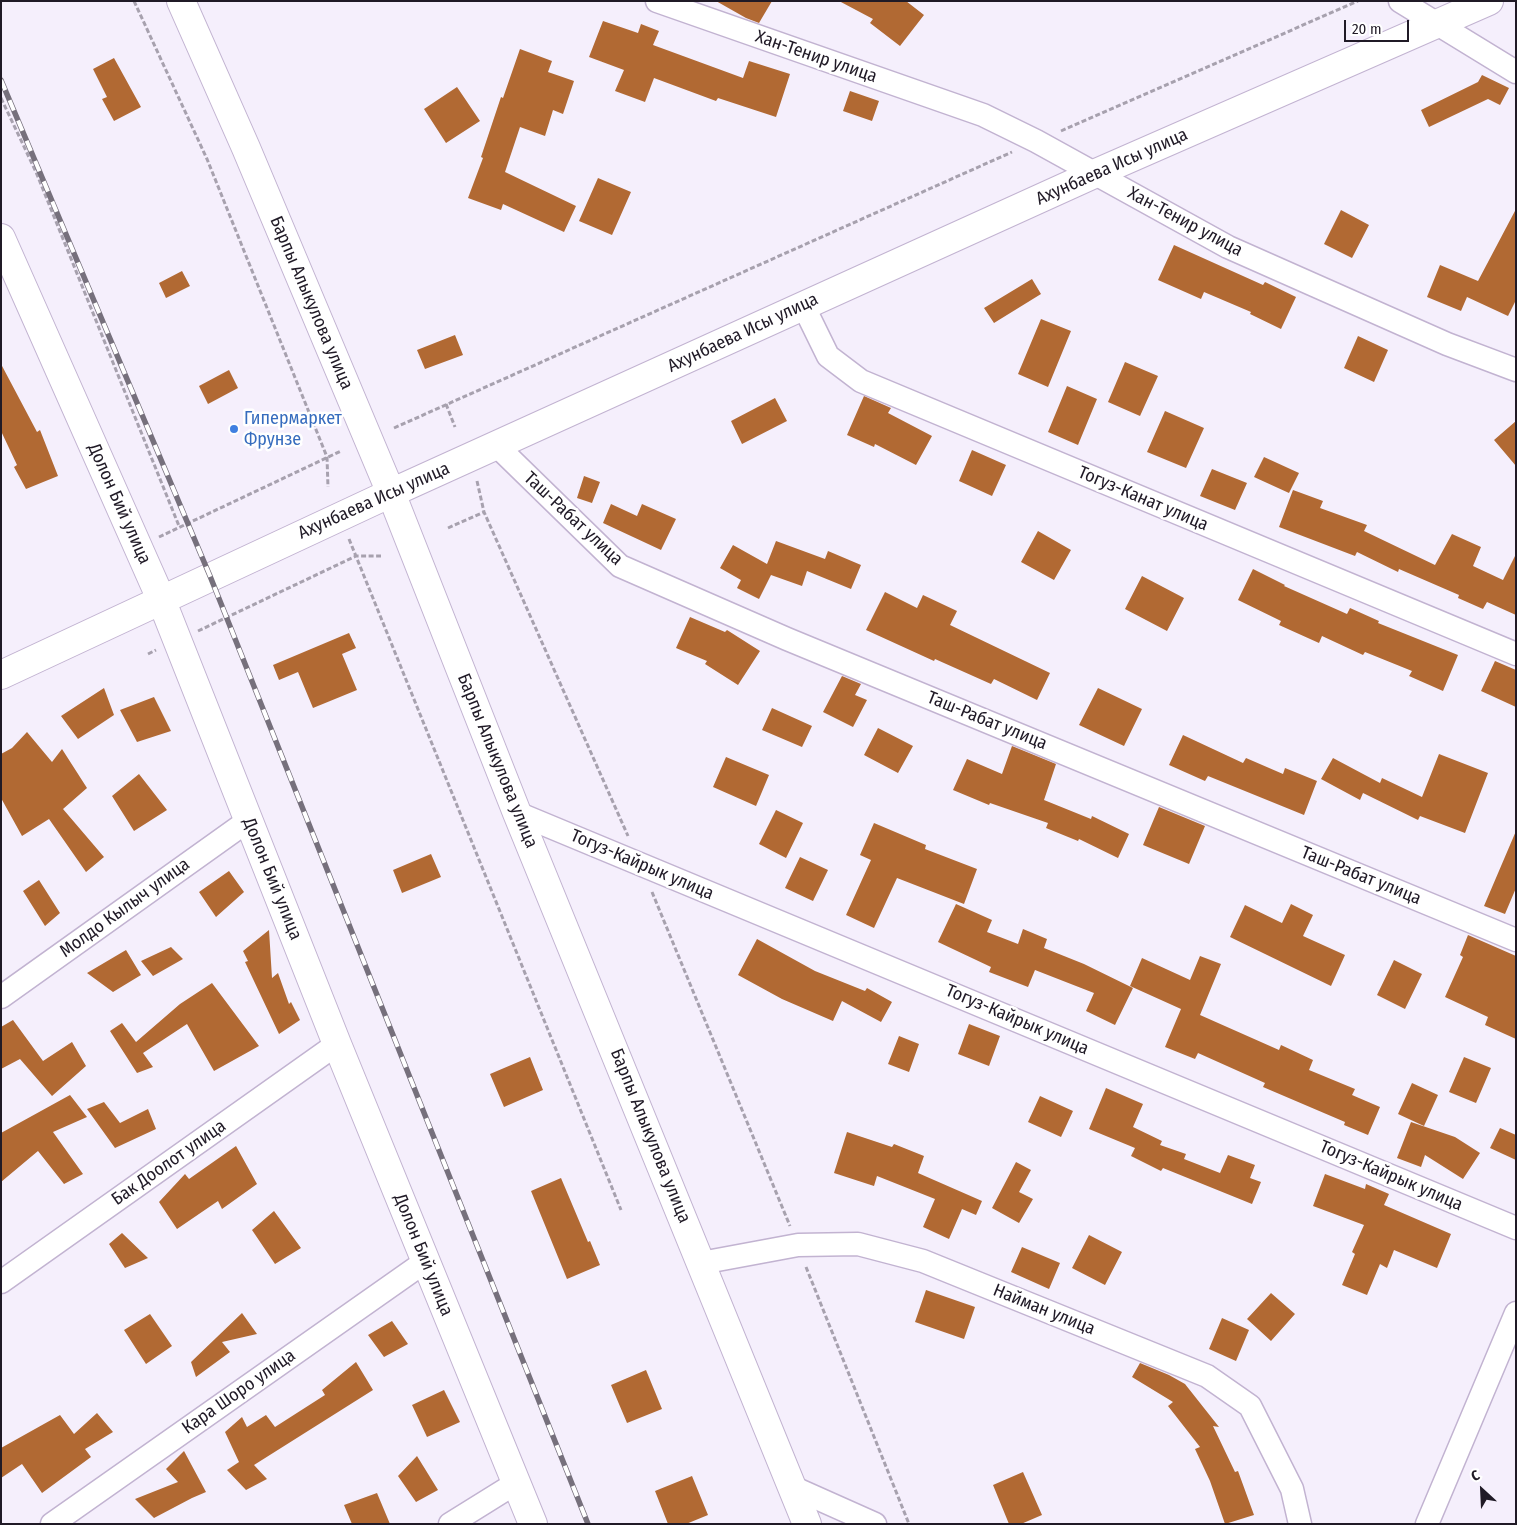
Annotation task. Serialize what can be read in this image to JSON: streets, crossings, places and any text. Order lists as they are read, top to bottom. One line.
{"streets":{"main road":["Ахунбаева Исы улица","Барпы Алыкулова улица","Долон Бий улица"],"street":["Хан-Тенир улица","Тогуз-Канат улица","Таш-Рабат улица","Тогуз-Кайрык улица","Молдо Кылыч улица","Бак Доолот улица","Найман улица","Кара Шоро улица"]},"crossings":[["Хан-Тенир улица","Ахунбаева Исы улица"],["Ахунбаева Исы улица","Барпы Алыкулова улица"],["Ахунбаева Исы улица","Тогуз-Канат улица"],["Ахунбаева Исы улица","Долон Бий улица"],["Ахунбаева Исы улица","Таш-Рабат улица"],["Барпы Алыкулова улица","Тогуз-Кайрык улица"],["Барпы Алыкулова улица","Найман улица"],["Долон Бий улица","Молдо Кылыч улица"],["Долон Бий улица","Бак Доолот улица"],["Долон Бий улица","Кара Шоро улица"]],"places":["Гипермаркет Фрунзе"],"scale_bar":"20 m","north":"top left"}
